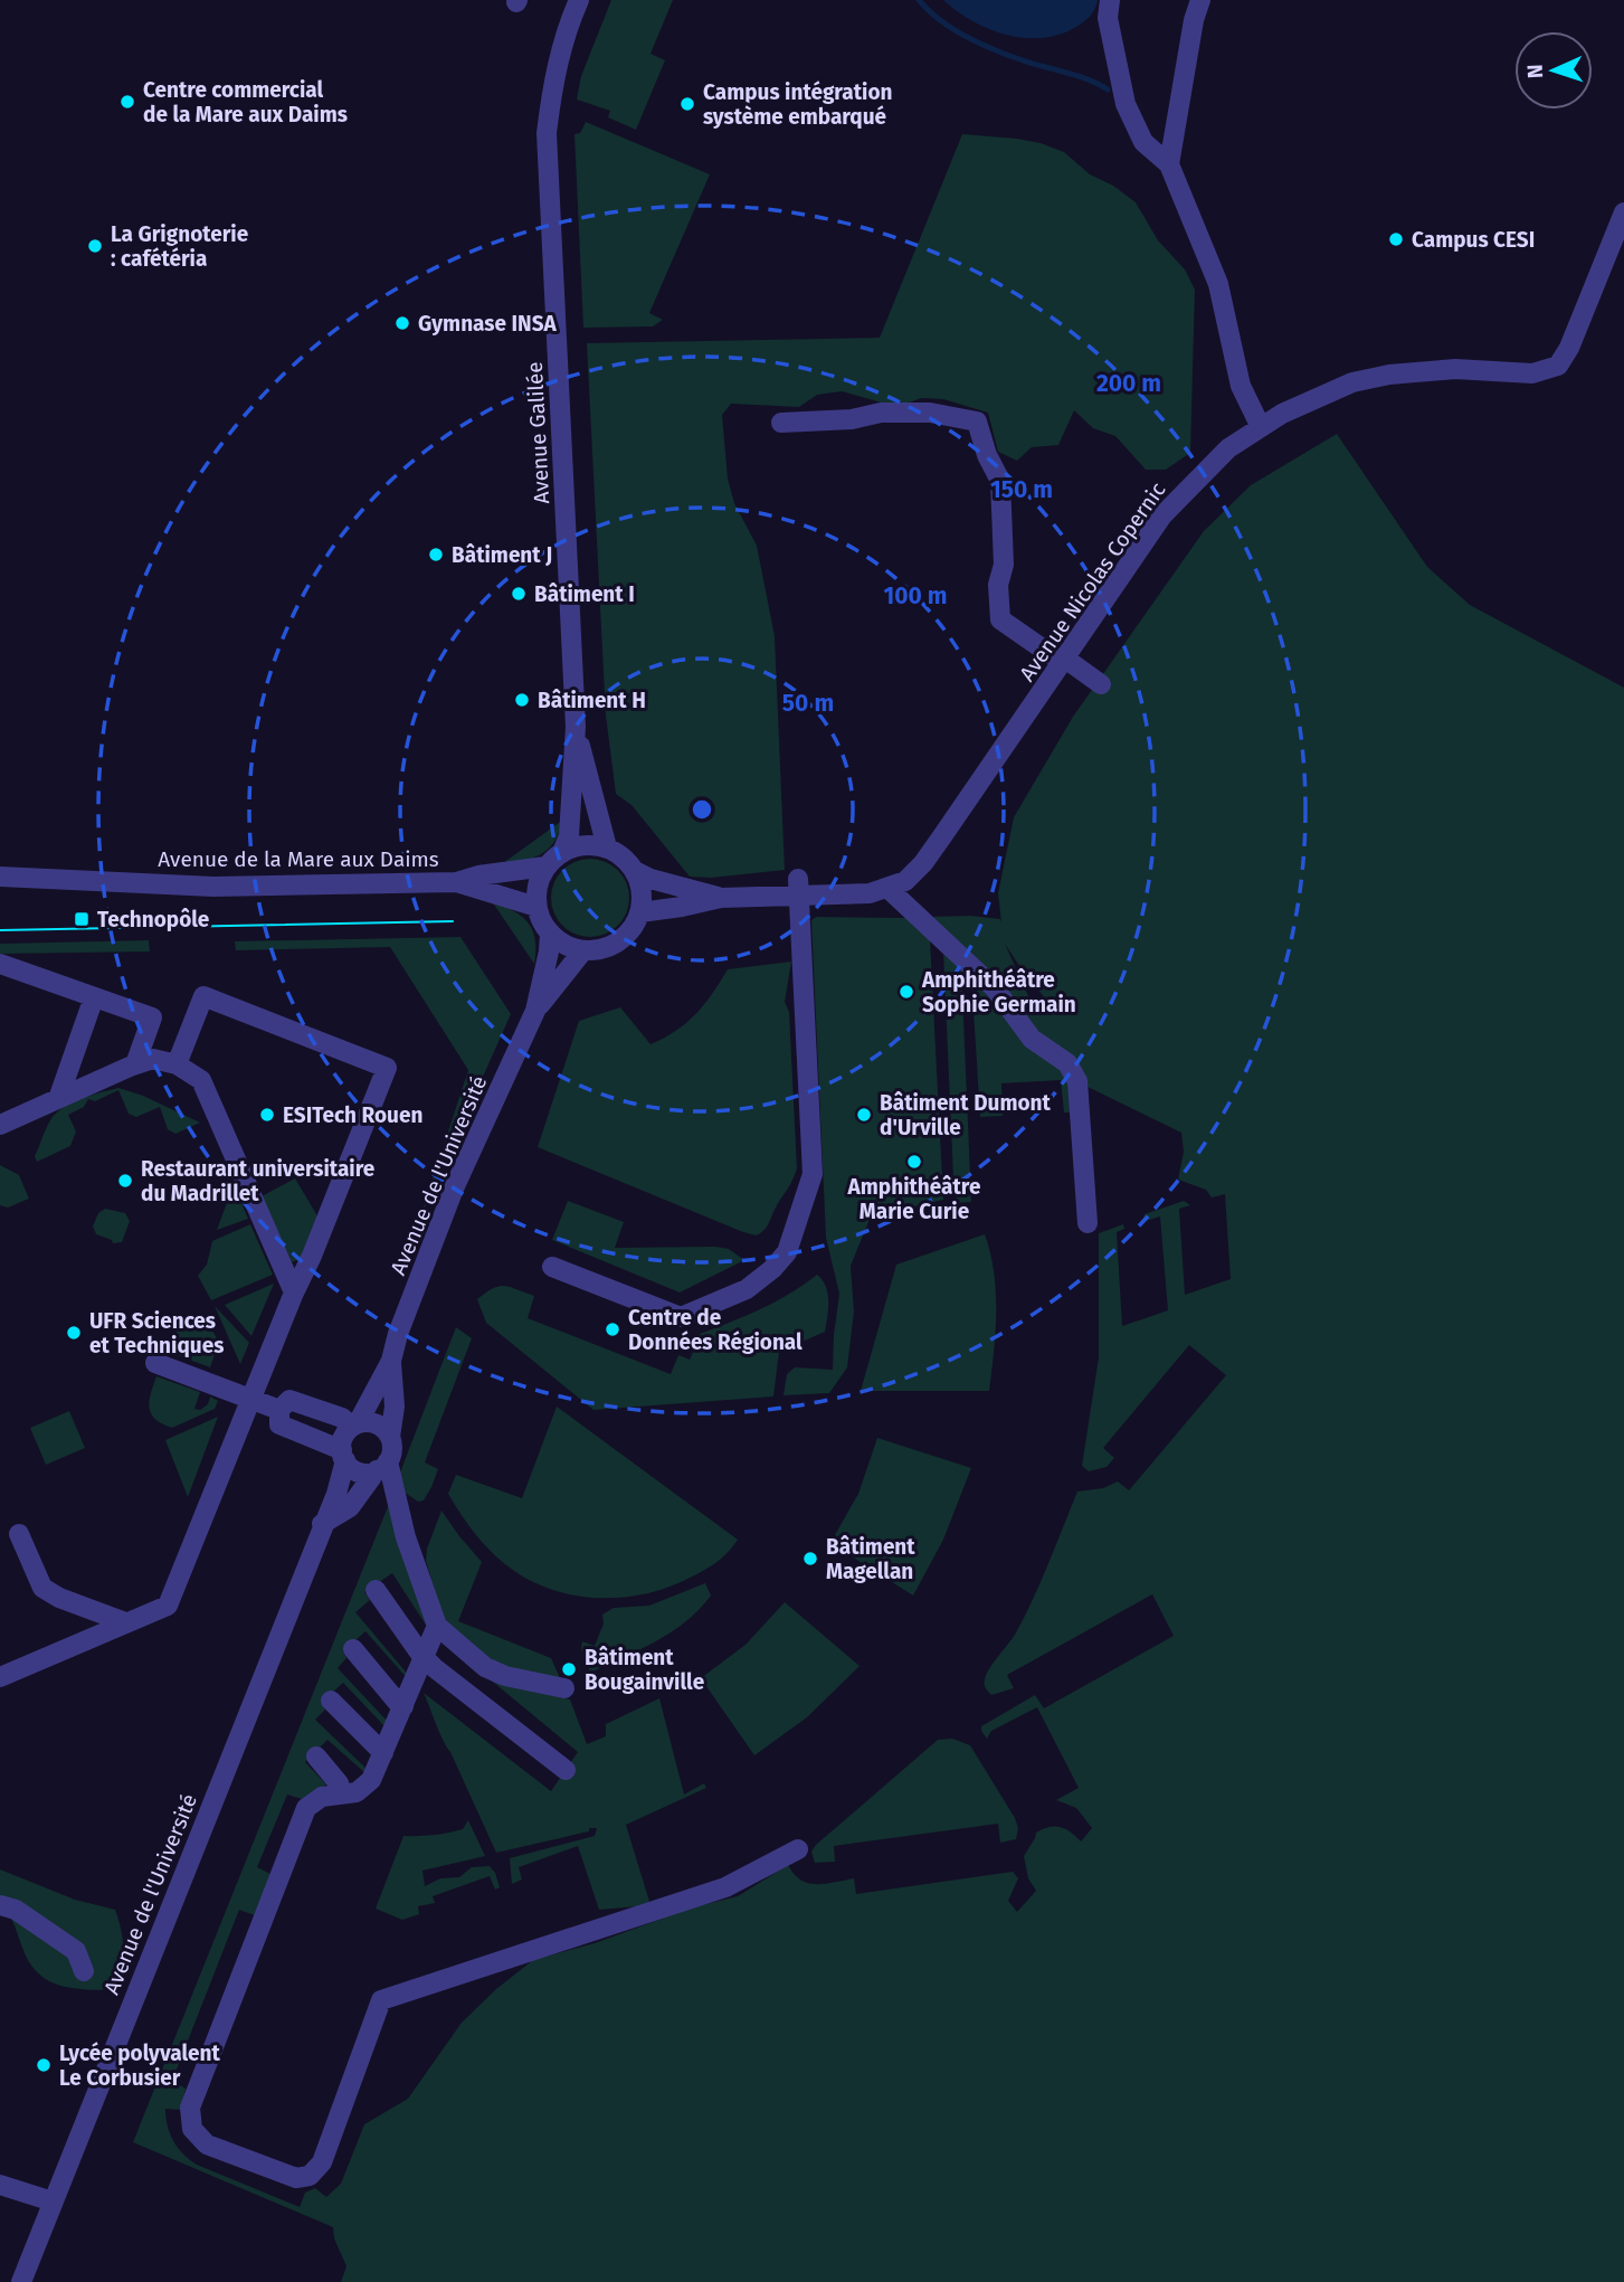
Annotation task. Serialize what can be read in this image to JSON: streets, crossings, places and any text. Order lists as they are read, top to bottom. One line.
{"streets":{"street":["Avenue Galilée","Avenue Nicolas Copernic","Avenue de la Mare aux Daims","Avenue de l'Université"]},"crossings":[["Avenue Galilée","Avenue Nicolas Copernic"],["Avenue Galilée","Avenue de la Mare aux Daims"],["Avenue Galilée","Avenue de l'Université"],["Avenue Nicolas Copernic","Avenue de la Mare aux Daims"],["Avenue Nicolas Copernic","Avenue de l'Université"],["Avenue de la Mare aux Daims","Avenue de l'Université"]],"places":{"other":["Centre commercial de la Mare aux Daims","Campus intégration système embarqué","Campus CESI","La Grignoterie : cafétéria","Gymnase INSA","Bâtiment J","Bâtiment I","Bâtiment H","Amphithéâtre Sophie Germain","ESITech Rouen","Bâtiment Dumont d'Urville","Amphithéâtre Marie Curie","Restaurant universitaire du Madrillet","Centre de Données Régional","UFR Sciences et Techniques","Bâtiment Magellan","Bâtiment Bougainville","Lycée polyvalent Le Corbusier"],"transit":["Technopôle"]},"north":"left","rings":["200 m","150 m","100 m","50 m"]}
